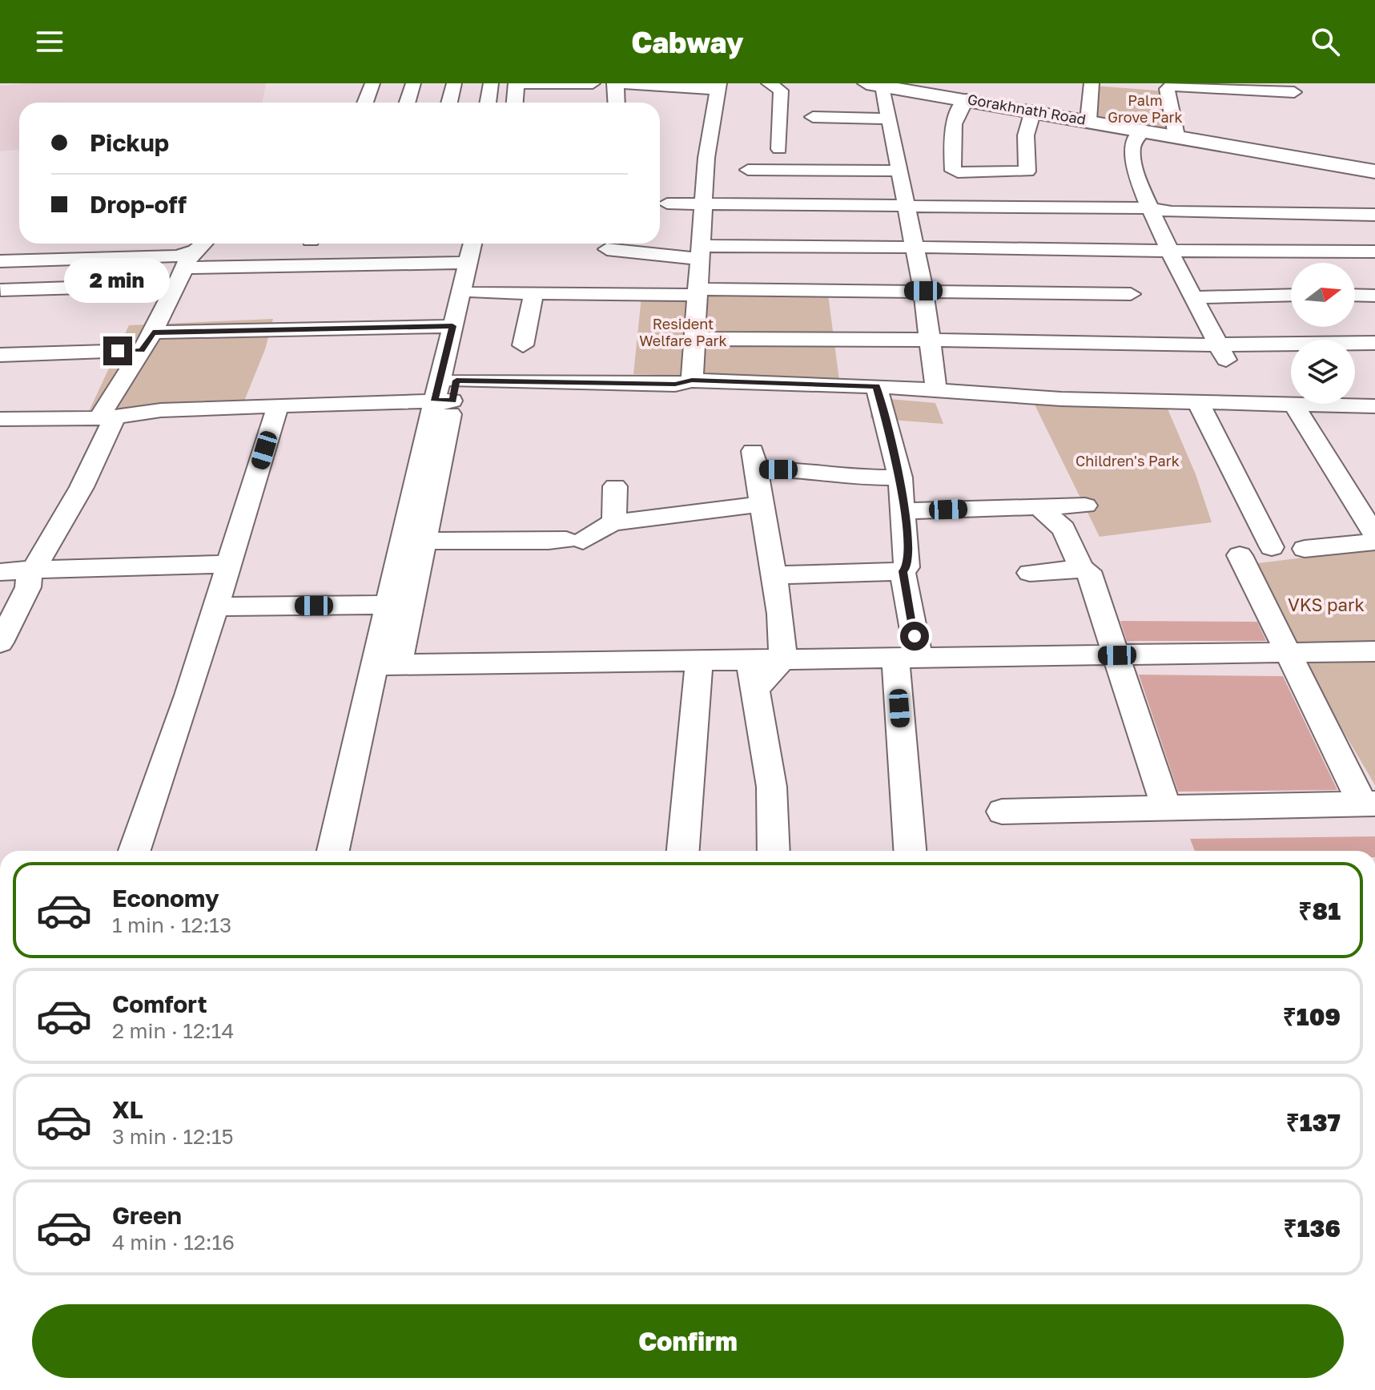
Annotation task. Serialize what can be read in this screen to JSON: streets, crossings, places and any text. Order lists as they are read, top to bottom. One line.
{"streets":{"main road":["Gorakhnath Road"]},"parks":["Palm Grove Park","Resident Welfare Park","Children's Park","VKS park"],"north":"right","page":{"header":"Cabway","banner":["Pickup","Drop-off"],"bubble":"2 min","list":[{"name":"Economy","note":"1 min · 12:13","value":"₹81"},{"name":"Comfort","note":"2 min · 12:14","value":"₹109"},{"name":"XL","note":"3 min · 12:15","value":"₹137"},{"name":"Green","note":"4 min · 12:16","value":"₹136"}],"buttons":"Confirm"}}
